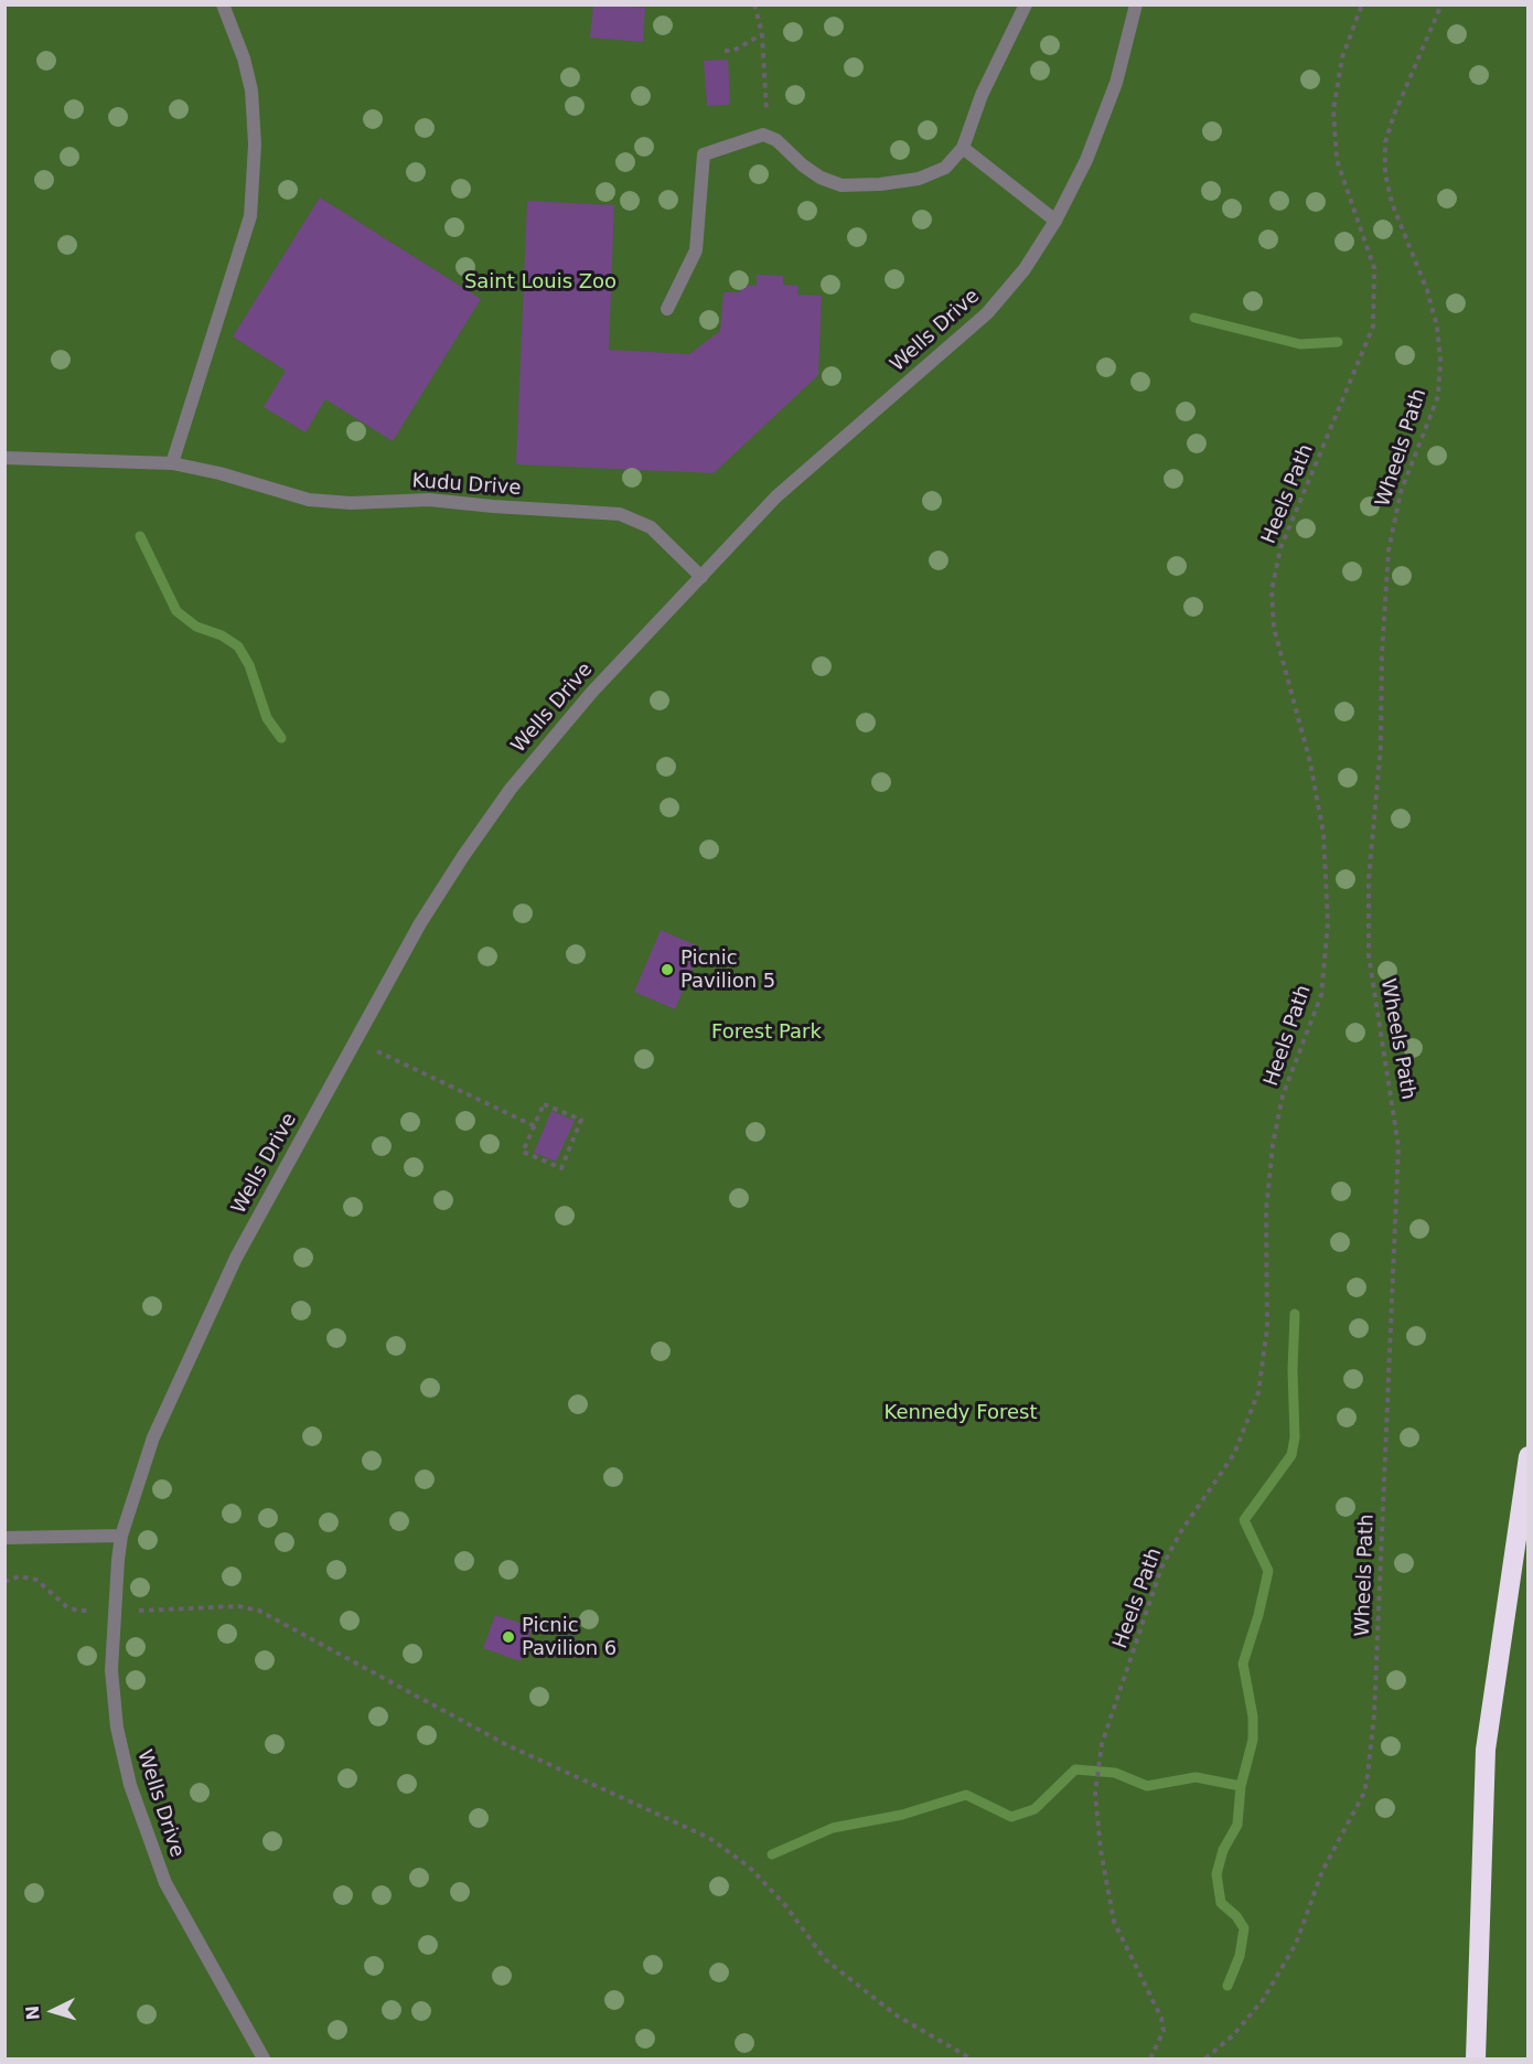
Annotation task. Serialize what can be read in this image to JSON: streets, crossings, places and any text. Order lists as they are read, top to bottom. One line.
{"streets":{"street":["Wells Drive","Kudu Drive"],"path":["Wheels Path","Heels Path"]},"crossings":[["Wells Drive","Kudu Drive"]],"parks":["Saint Louis Zoo","Forest Park","Kennedy Forest"],"places":["Picnic Pavilion 5","Picnic Pavilion 6"],"north":"left"}
